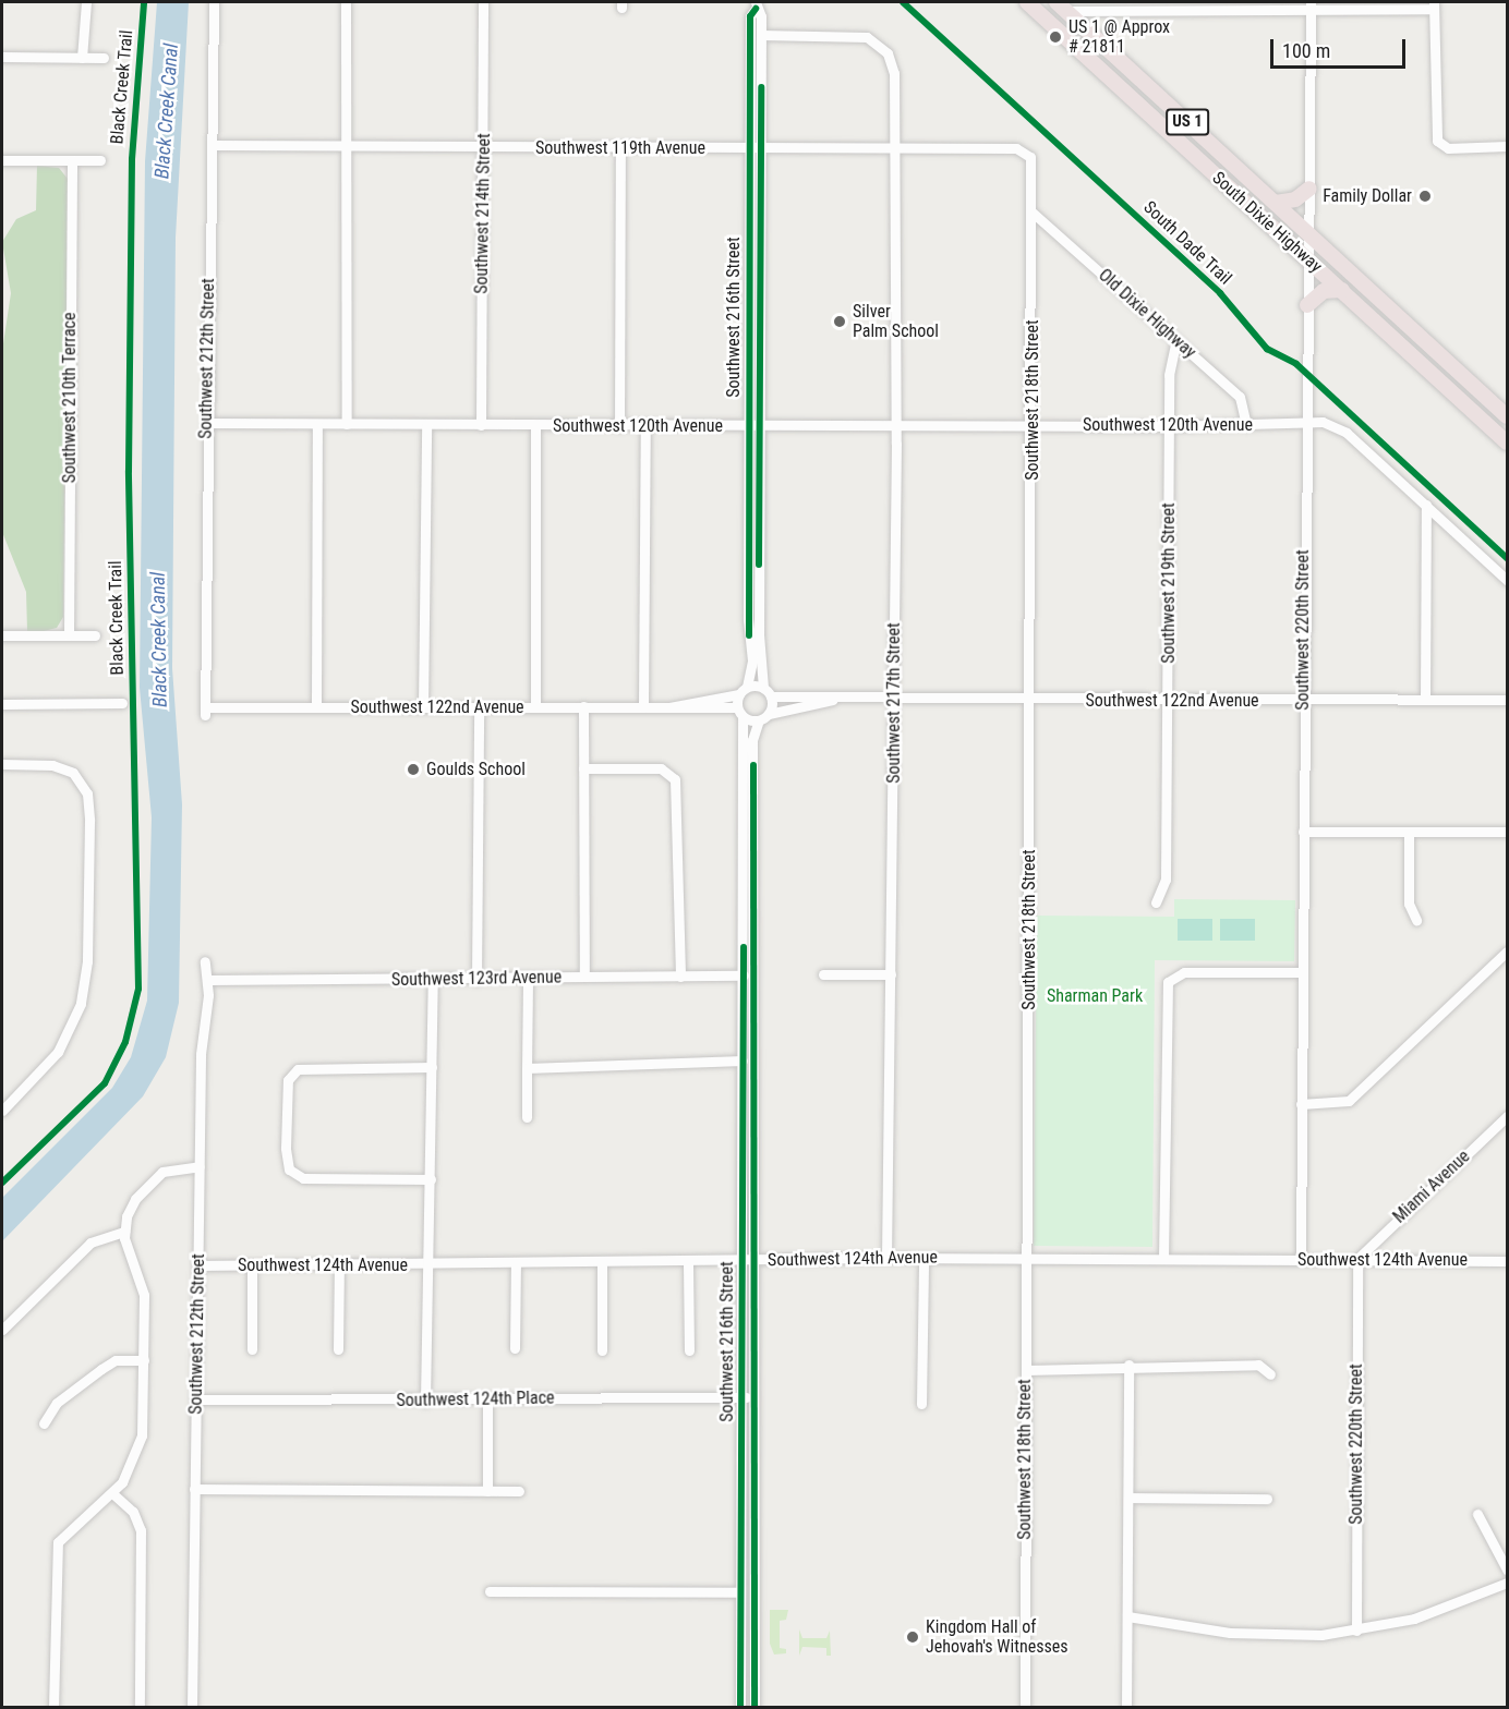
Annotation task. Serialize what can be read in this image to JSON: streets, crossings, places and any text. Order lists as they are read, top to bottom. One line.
{"streets":{"highway":["US 1","South Dixie Highway"],"street":["Southwest 119th Avenue","Southwest 214th Street","Old Dixie Highway","Southwest 216th Street","Southwest 212th Street","Southwest 210th Terrace","Southwest 218th Street","Southwest 120th Avenue","Southwest 219th Street","Southwest 220th Street","Southwest 122nd Avenue","Southwest 217th Street","Southwest 123rd Avenue","Miami Avenue","Southwest 124th Avenue","Southwest 124th Place"],"cycle path":["Black Creek Trail","South Dade Trail"]},"crossings":[["Southwest 119th Avenue","Southwest 214th Street"],["Southwest 119th Avenue","Southwest 216th Street"],["Southwest 119th Avenue","Southwest 212th Street"],["Southwest 119th Avenue","Southwest 218th Street"],["Southwest 119th Avenue","Southwest 217th Street"],["Southwest 214th Street","Southwest 120th Avenue"],["South Dixie Highway","Southwest 220th Street"],["Old Dixie Highway","Southwest 218th Street"],["Old Dixie Highway","Southwest 120th Avenue"],["Old Dixie Highway","Southwest 219th Street"],["Southwest 216th Street","Southwest 120th Avenue"],["Southwest 216th Street","Southwest 122nd Avenue"],["Southwest 216th Street","Southwest 217th Street"],["Southwest 216th Street","Southwest 123rd Avenue"],["Southwest 216th Street","Southwest 124th Avenue"],["Southwest 216th Street","Southwest 124th Place"],["Southwest 212th Street","Southwest 120th Avenue"],["Southwest 212th Street","Southwest 122nd Avenue"],["Southwest 212th Street","Southwest 123rd Avenue"],["Southwest 212th Street","Southwest 124th Avenue"],["Southwest 212th Street","Southwest 124th Place"],["Southwest 218th Street","Southwest 120th Avenue"],["Southwest 218th Street","Southwest 122nd Avenue"],["Southwest 218th Street","Southwest 124th Avenue"],["Southwest 120th Avenue","Southwest 219th Street"],["Southwest 120th Avenue","Southwest 220th Street"],["Southwest 120th Avenue","Southwest 217th Street"],["Southwest 219th Street","Southwest 122nd Avenue"],["Southwest 220th Street","Southwest 122nd Avenue"],["Southwest 220th Street","Miami Avenue"],["Southwest 220th Street","Southwest 124th Avenue"],["Southwest 122nd Avenue","Southwest 217th Street"],["Southwest 217th Street","Southwest 124th Avenue"],["Miami Avenue","Southwest 124th Avenue"]],"water":["Black Creek Canal"],"parks":["Sharman Park"],"places":["US 1 @ Approx # 21811","Family Dollar","Silver Palm School","Goulds School","Kingdom Hall of Jehovah's Witnesses"],"scale_bar":"100 m"}
